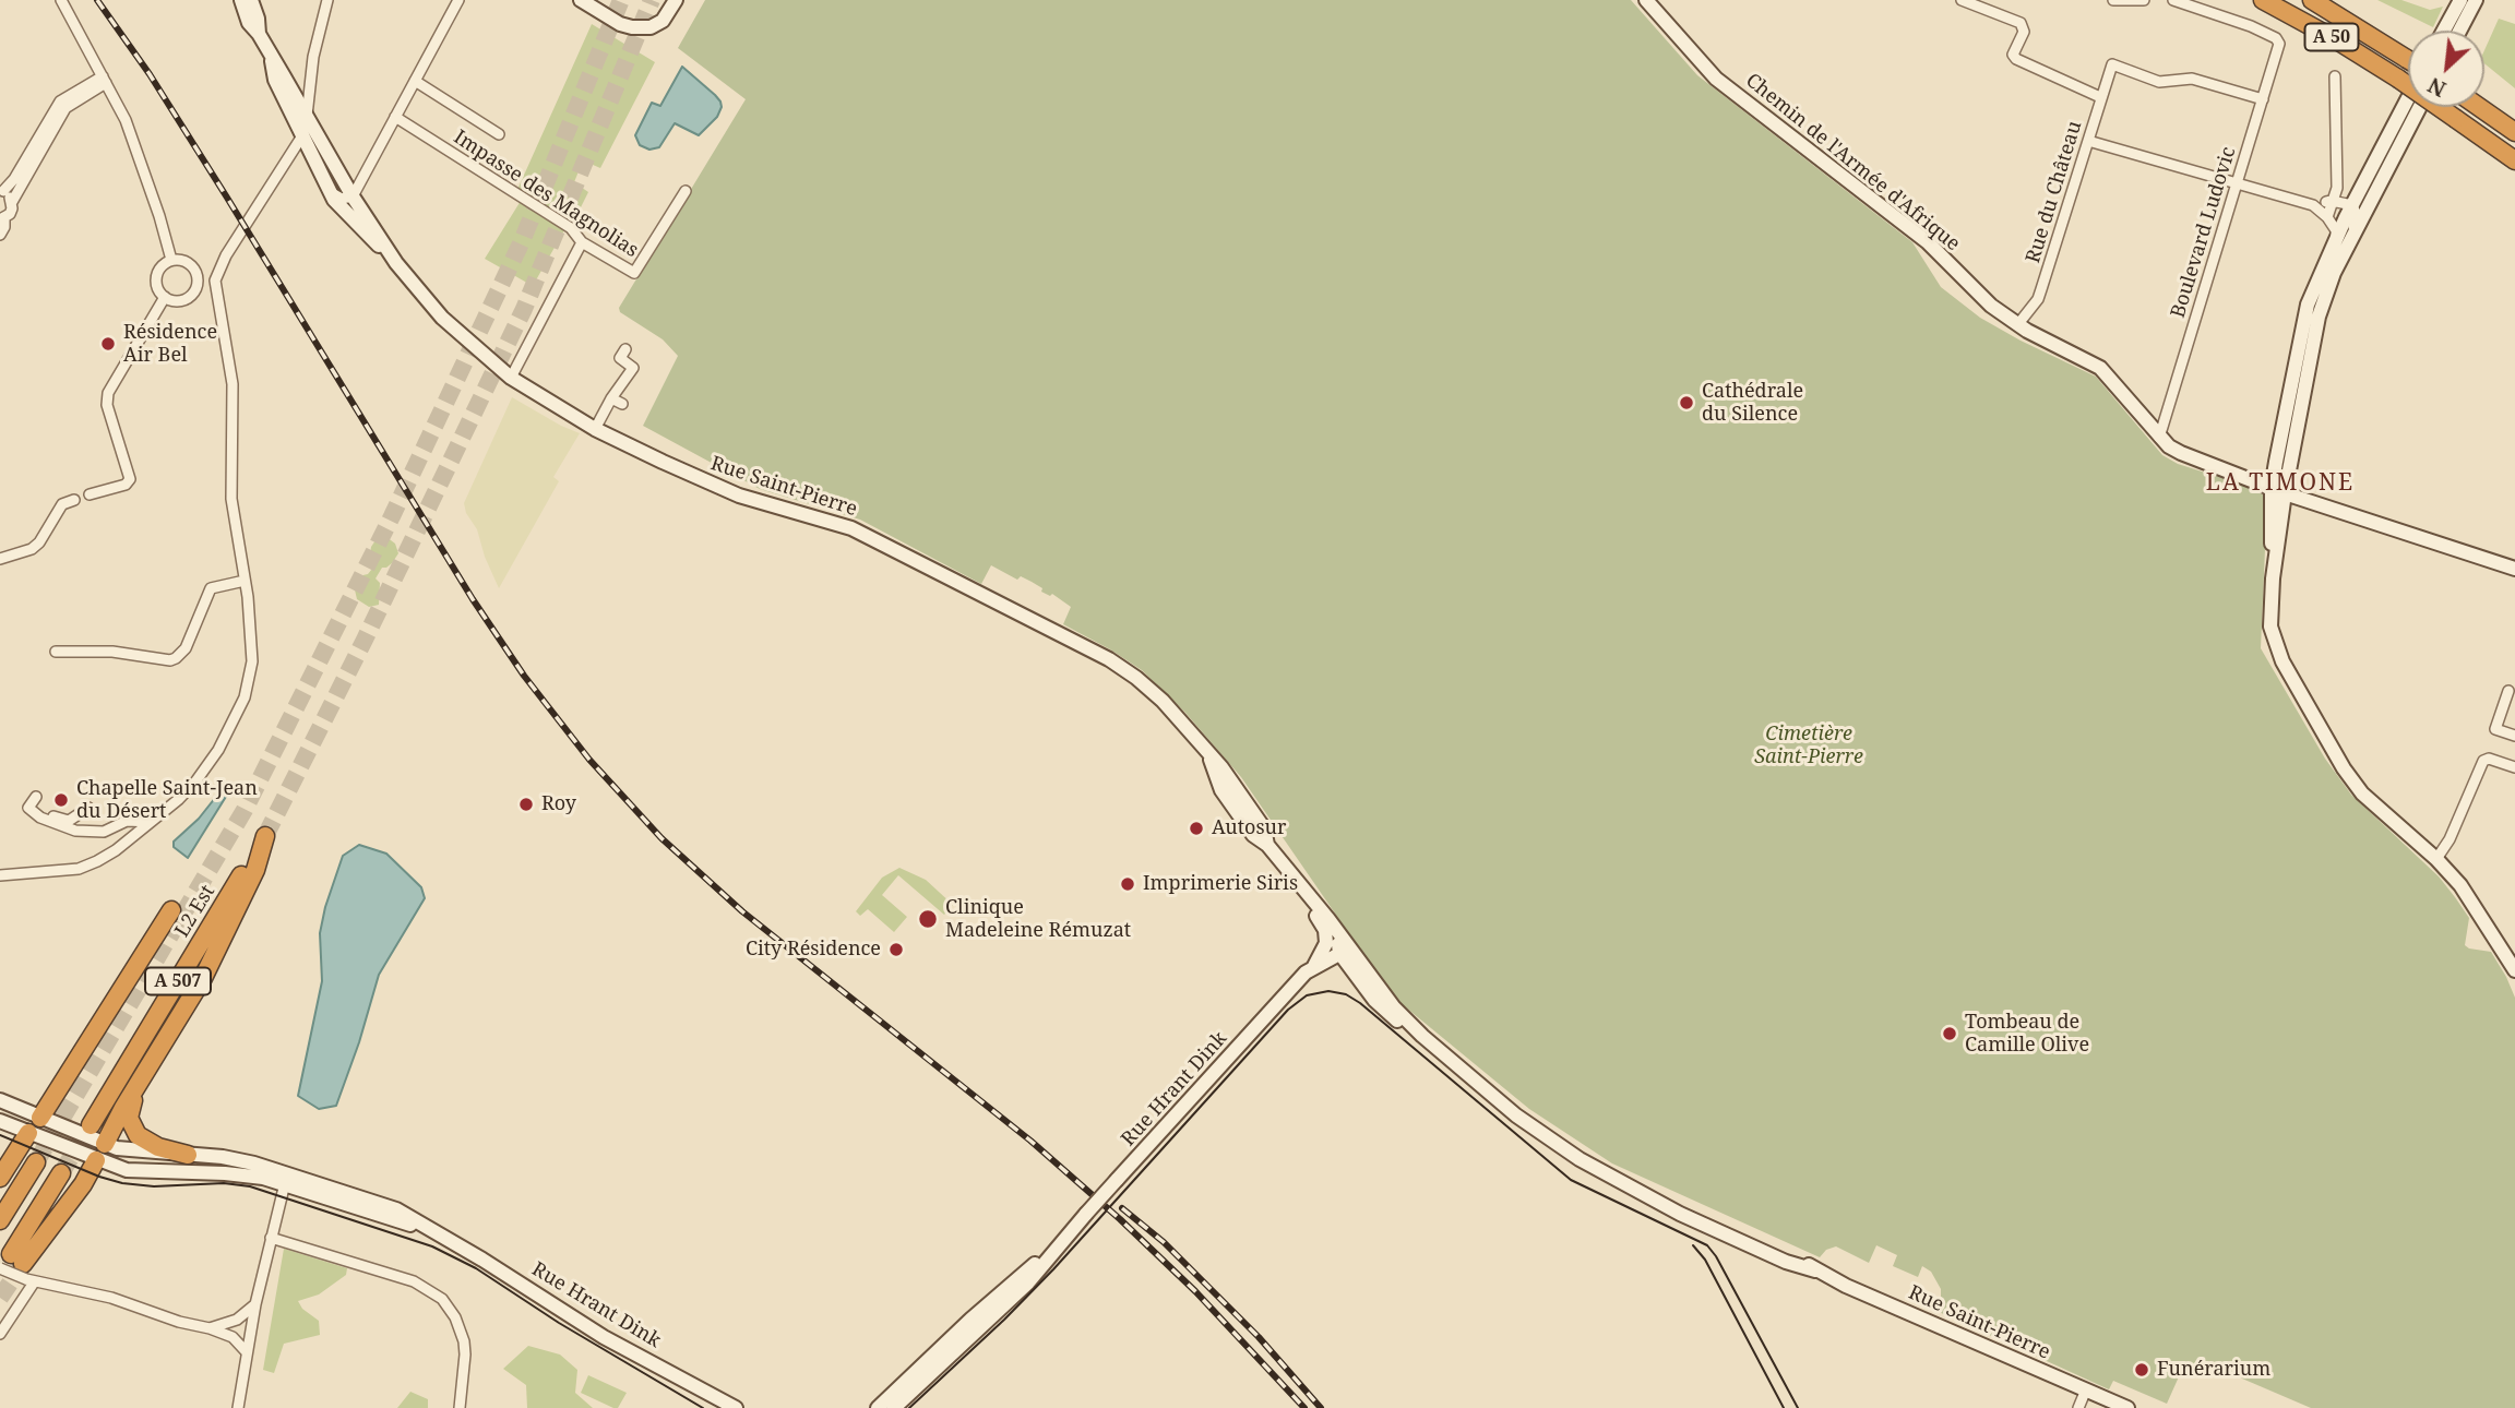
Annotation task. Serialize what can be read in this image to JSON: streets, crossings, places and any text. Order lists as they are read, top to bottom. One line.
{"streets":{"highway":["A 50","L2 Est","A 507"],"street":["Chemin de l'Armée d'Afrique","Rue du Château","Impasse des Magnolias","Boulevard Ludovic","Rue Saint-Pierre","Rue Hrant Dink"]},"crossings":[["Chemin de l'Armée d'Afrique","Rue du Château"],["Chemin de l'Armée d'Afrique","Boulevard Ludovic"],["Rue du Château","Boulevard Ludovic"],["Rue Saint-Pierre","Rue Hrant Dink"]],"districts":["LA TIMONE"],"parks":["Cimetière Saint-Pierre"],"places":["Résidence Air Bel","Cathédrale du Silence","Chapelle Saint-Jean du Désert","Roy","Autosur","Imprimerie Siris","Clinique Madeleine Rémuzat","City Résidence","Tombeau de Camille Olive","Funérarium"],"north":"bottom left"}
